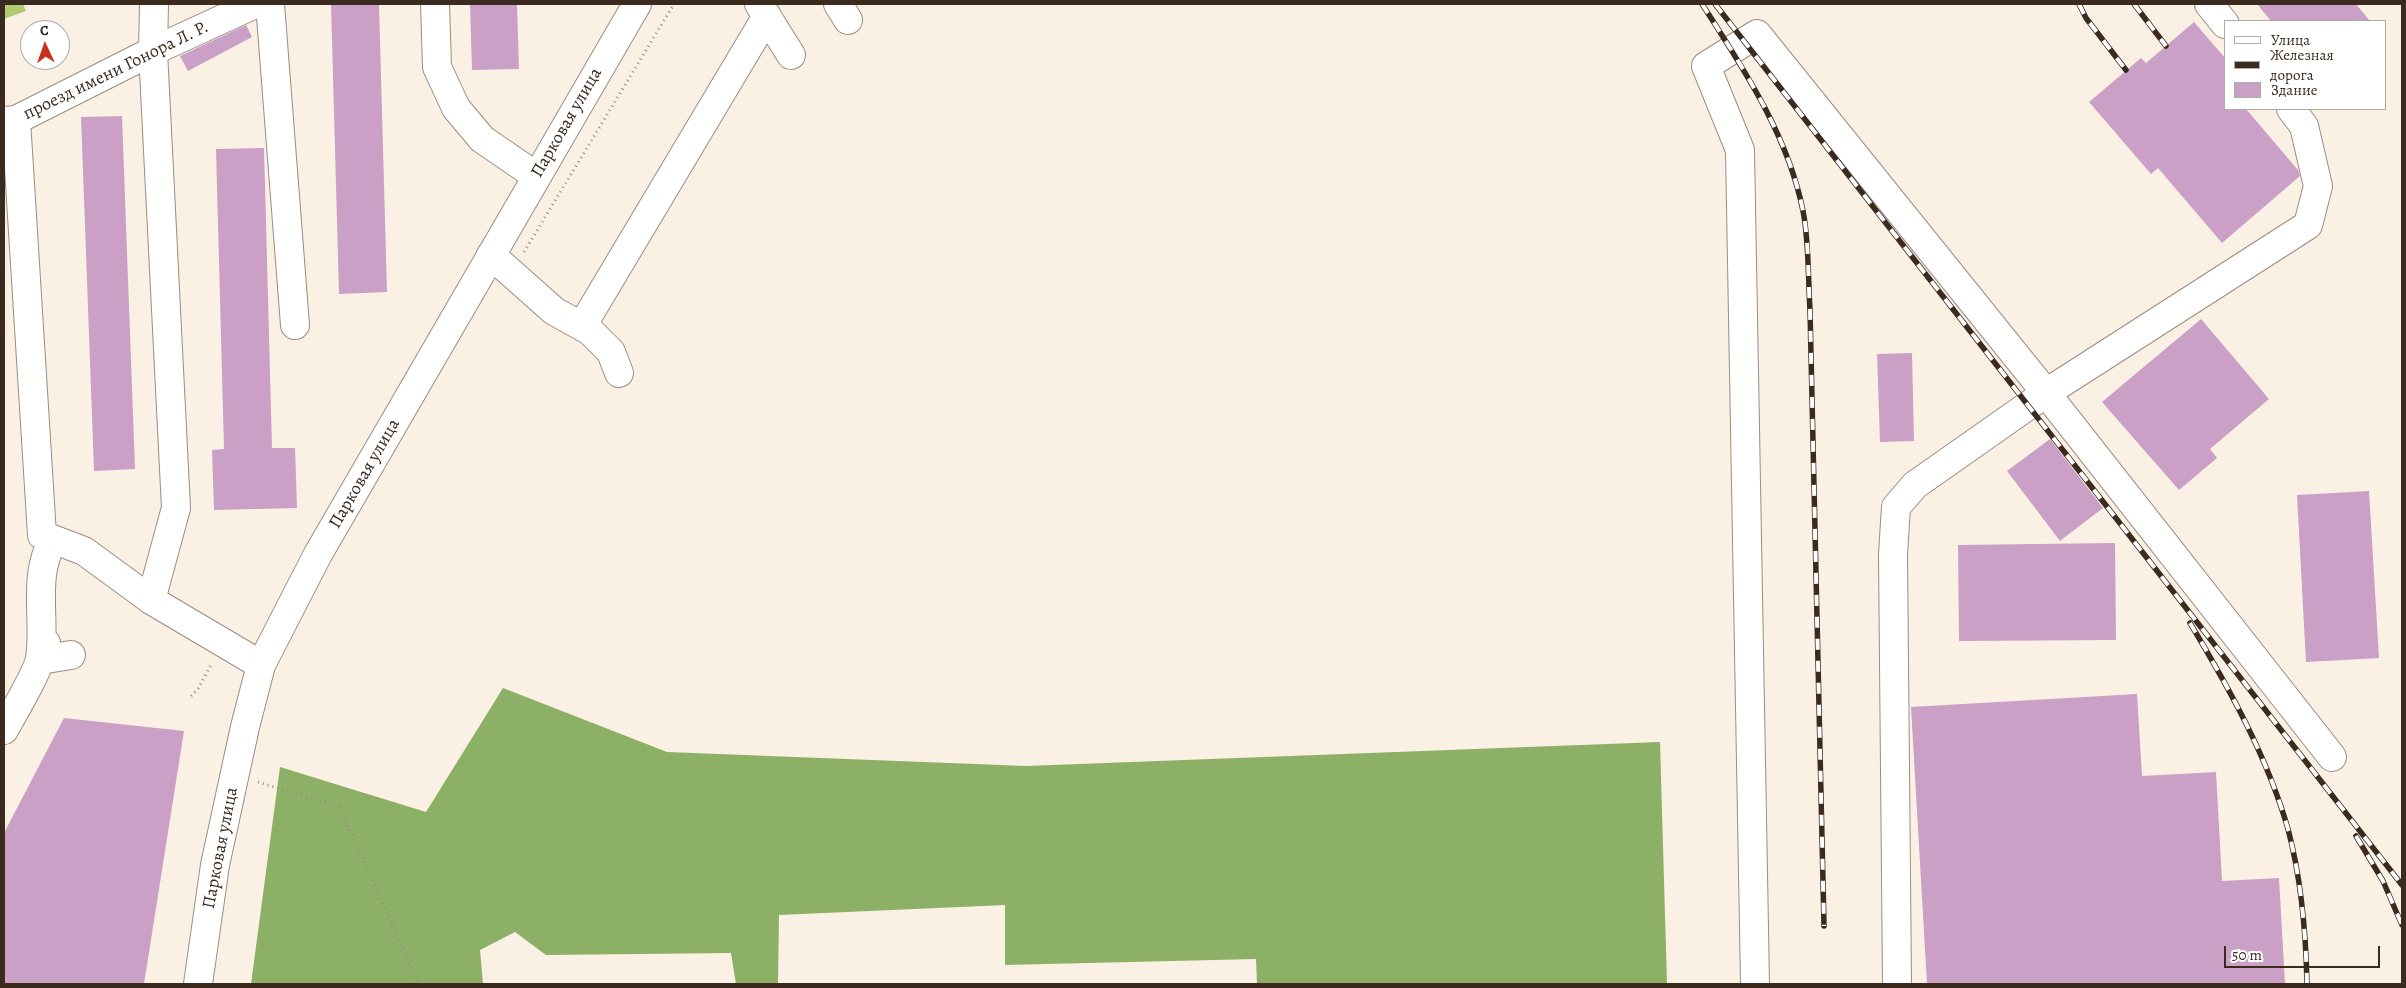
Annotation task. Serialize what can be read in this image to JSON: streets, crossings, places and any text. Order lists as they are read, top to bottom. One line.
{"streets":{"main road":["проезд имени Гонора Л. Р.","Парковая улица"]},"legend":["Улица","Железная дорога","Здание"],"scale_bar":"50 m","north":"top"}
